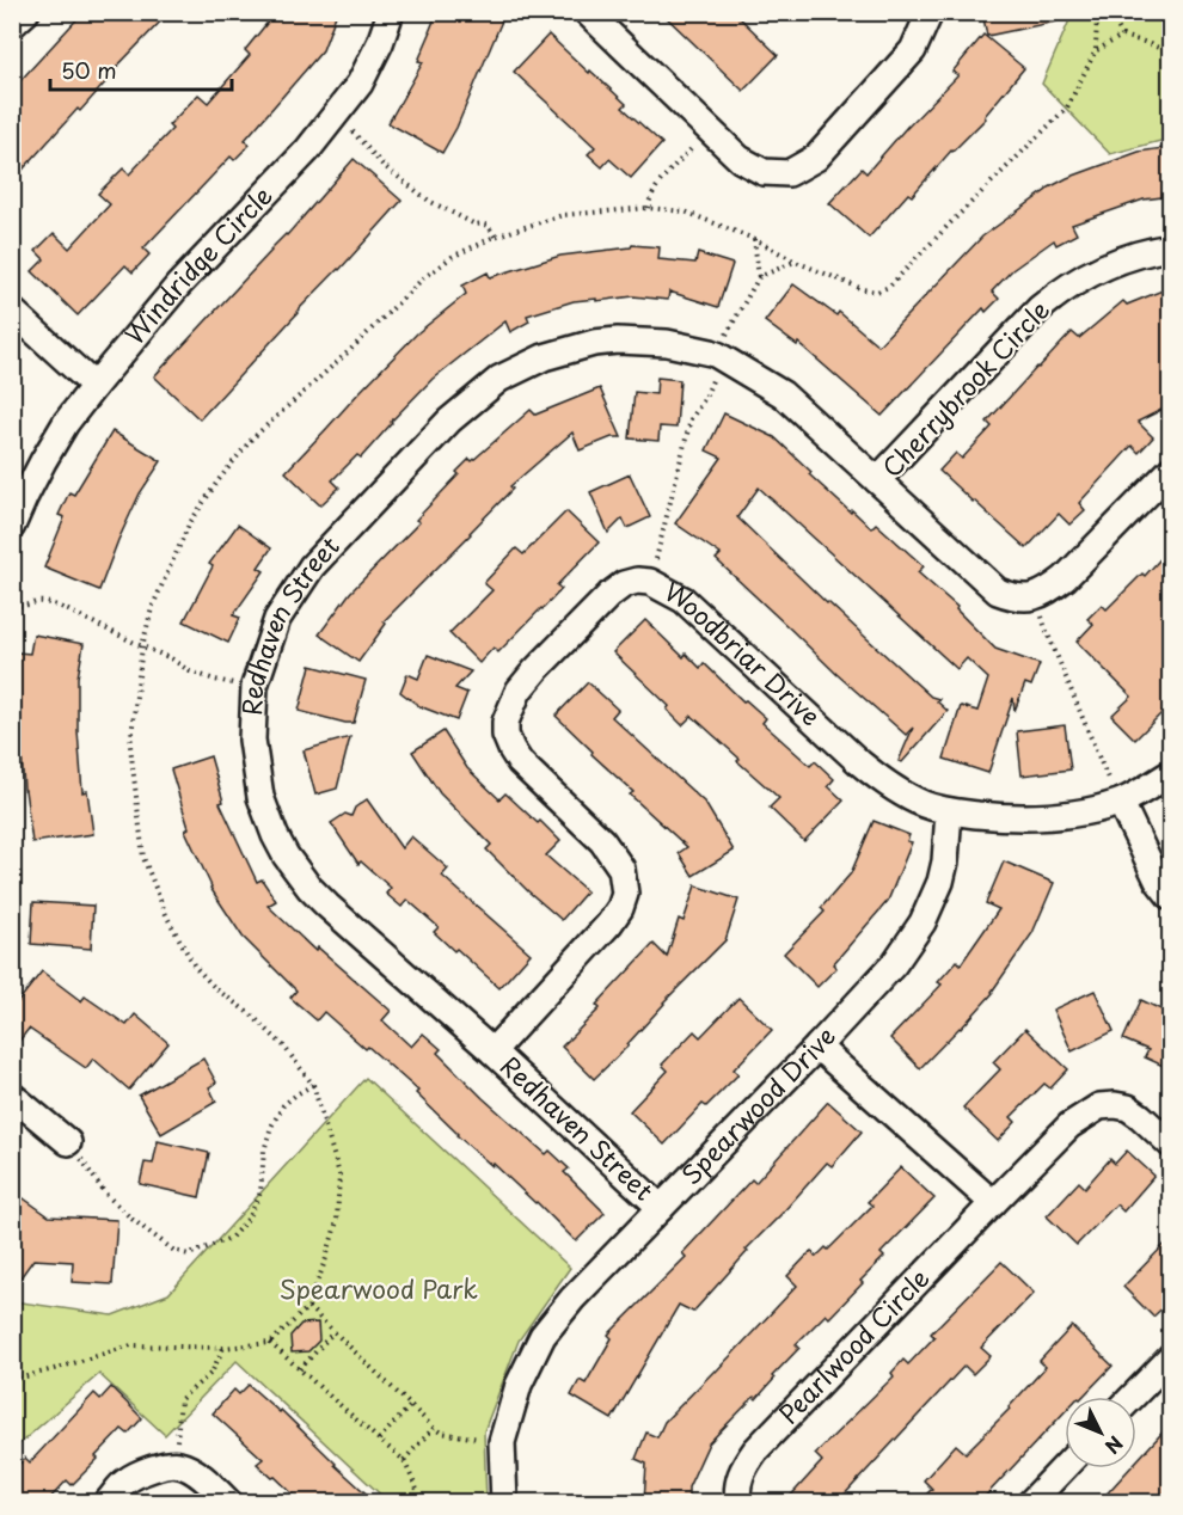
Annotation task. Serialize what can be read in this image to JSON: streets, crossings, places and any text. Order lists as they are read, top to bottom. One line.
{"streets":{"street":["Windridge Circle","Cherrybrook Circle","Redhaven Street","Woodbriar Drive","Spearwood Drive","Pearlwood Circle"]},"crossings":[["Cherrybrook Circle","Redhaven Street"],["Redhaven Street","Woodbriar Drive"],["Redhaven Street","Spearwood Drive"],["Woodbriar Drive","Spearwood Drive"]],"parks":["Spearwood Park"],"scale_bar":"50 m","north":"bottom right"}
